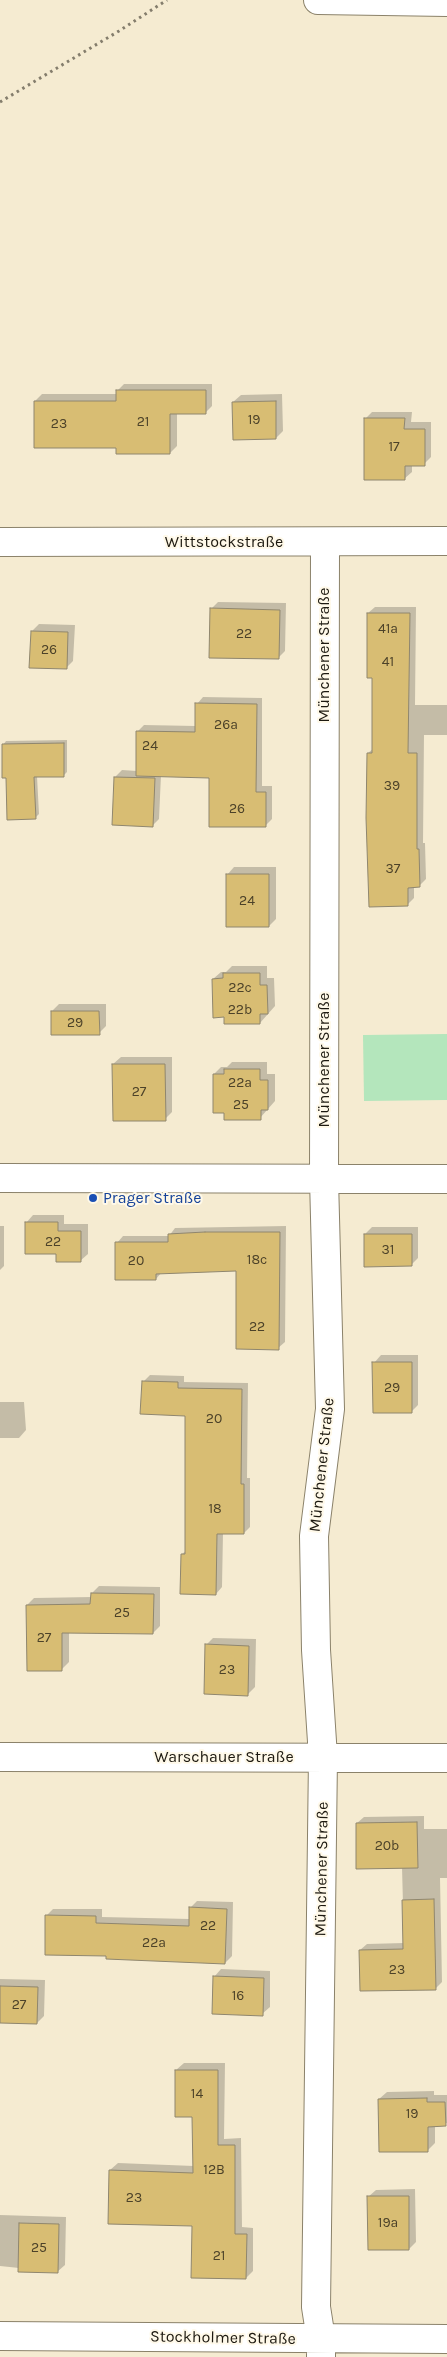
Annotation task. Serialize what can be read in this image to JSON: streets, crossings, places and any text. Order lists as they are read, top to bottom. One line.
{"streets":{"street":["Wittstockstraße","Münchener Straße","Warschauer Straße","Stockholmer Straße"]},"crossings":[["Wittstockstraße","Münchener Straße"],["Münchener Straße","Warschauer Straße"],["Münchener Straße","Stockholmer Straße"]],"places":["Prager Straße"],"house_numbers":["19","21","23","17","41a","22","26","41","26a","24","39","26","37","24","22c","22b","29","22a","27","25","22","31","18c","20","22","29","20","18","25","27","23","20b","22","22a","23","16","27","14","19","12B","23","19a","25","21"]}
